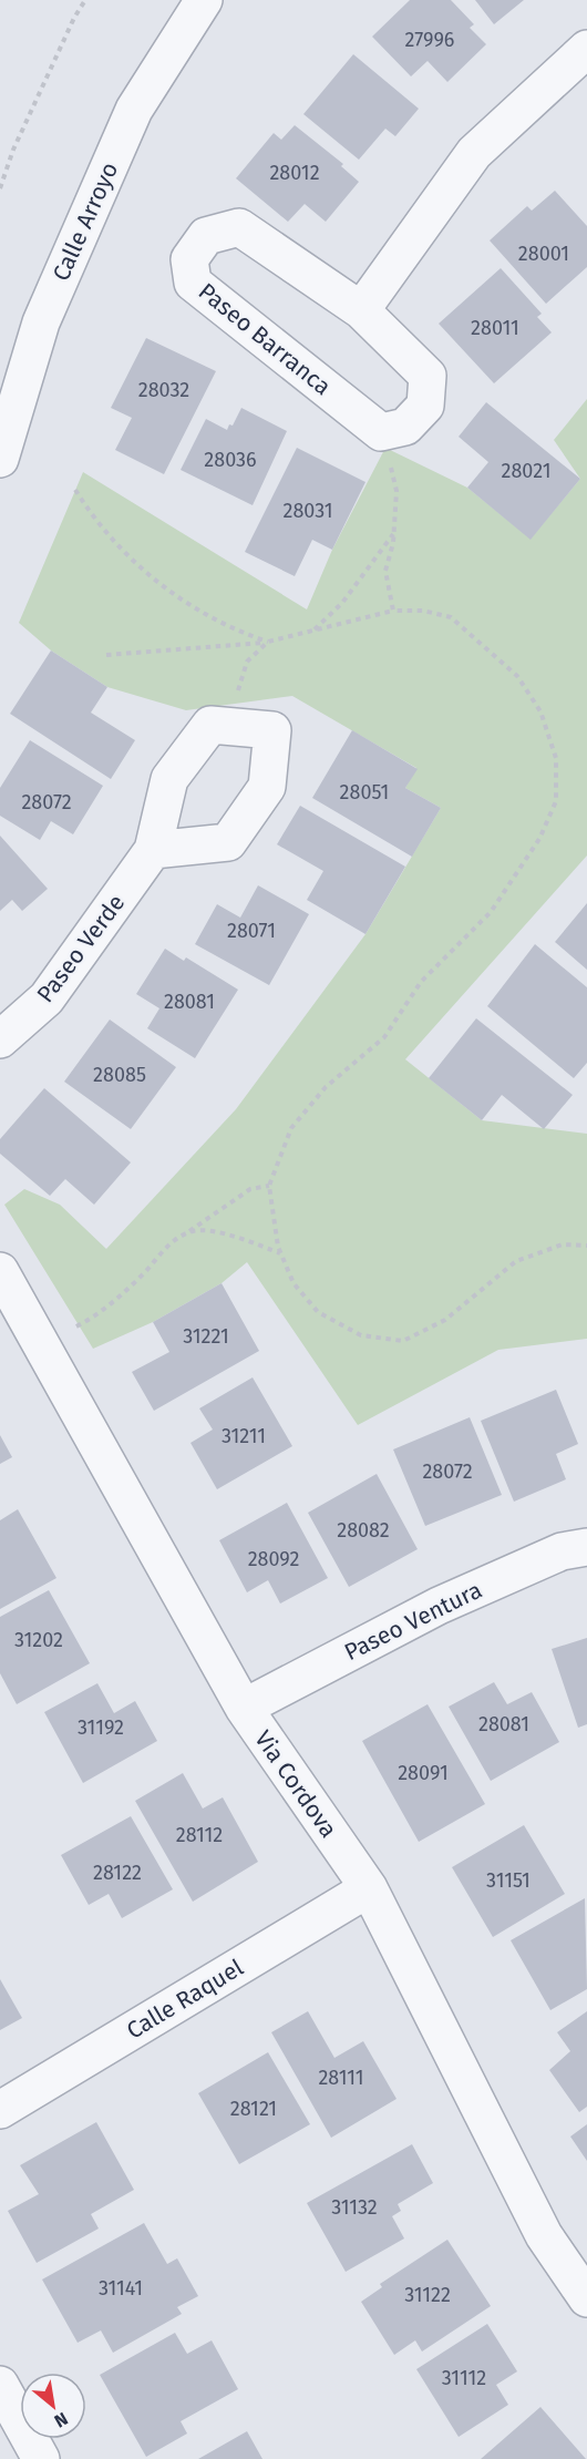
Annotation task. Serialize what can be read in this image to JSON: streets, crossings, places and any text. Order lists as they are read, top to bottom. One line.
{"streets":{"street":["Calle Arroyo","Paseo Barranca","Paseo Verde","Paseo Ventura","Via Cordova","Calle Raquel"]},"crossings":[["Paseo Ventura","Via Cordova"],["Via Cordova","Calle Raquel"]],"house_numbers":["27996","28012","28001","28011","28032","28036","28021","28031","28051","28072","28071","28081","28085","31221","31211","28072","28082","28092","31202","28081","31192","28091","28112","28122","31151","28111","28121","31132","31141","31122","31112"],"north":"bottom right"}
